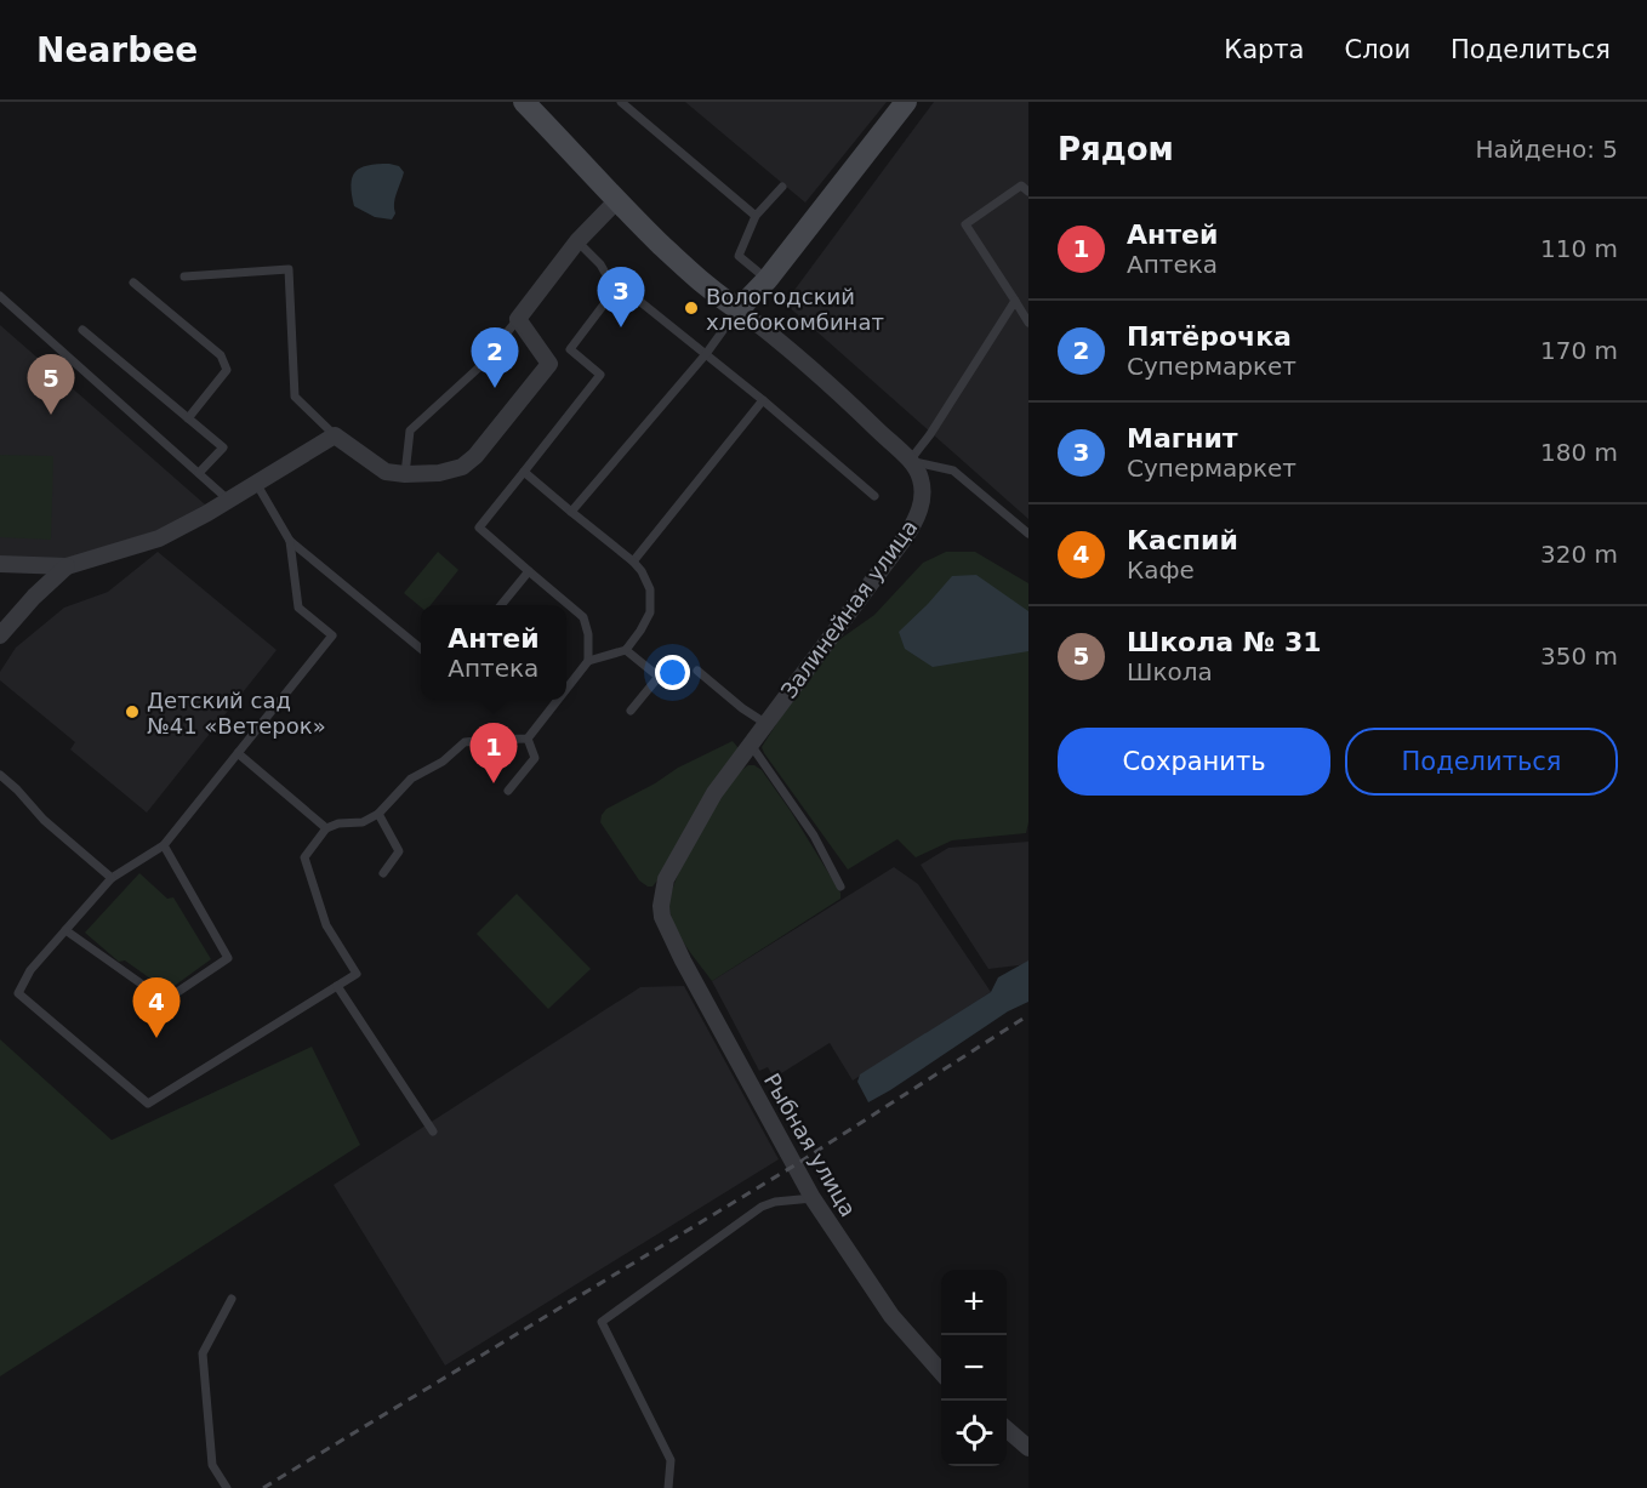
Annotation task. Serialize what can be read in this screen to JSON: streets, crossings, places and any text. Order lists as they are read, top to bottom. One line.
{"streets":{"street":["Залинейная улица","Рыбная улица"]},"crossings":[["Залинейная улица","Рыбная улица"]],"places":["Вологодский хлебокомбинат","Детский сад №41 «Ветерок»"],"page":{"header":"Nearbee","nav":["Карта","Слои","Поделиться"],"heading":["Рядом","Найдено: 5"],"list":[{"mark":"1","name":"Антей","note":"Аптека","value":"110 m"},{"mark":"2","name":"Пятёрочка","note":"Супермаркет","value":"170 m"},{"mark":"3","name":"Магнит","note":"Супермаркет","value":"180 m"},{"mark":"4","name":"Каспий","note":"Кафе","value":"320 m"},{"mark":"5","name":"Школа № 31","note":"Школа","value":"350 m"}],"pins":["3","2","5","1","4"],"popup":["Антей","Аптека"],"buttons":["Сохранить","Поделиться"],"map_buttons":["+","−"]}}
